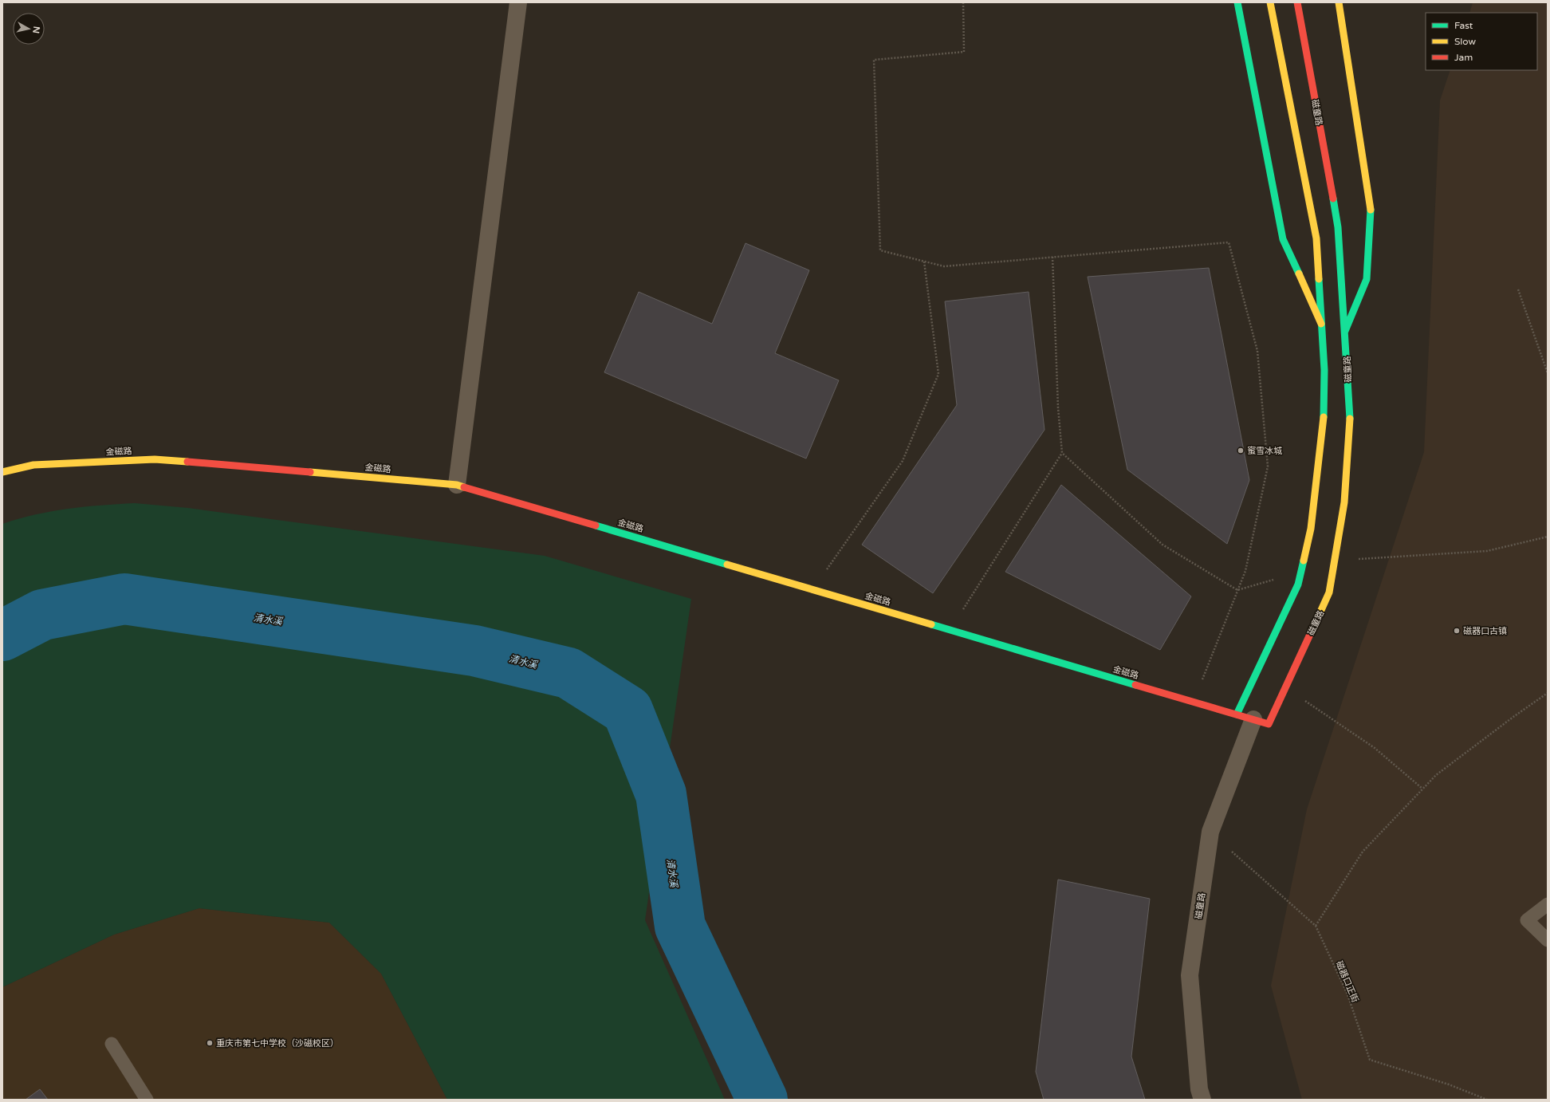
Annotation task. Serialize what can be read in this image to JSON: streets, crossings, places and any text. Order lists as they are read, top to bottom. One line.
{"streets":{"main road":["磁童路","金磁路"],"path":["磁器口正街"]},"crossings":[["磁童路","金磁路"],["磁童路","磁器口正街"]],"water":["清水溪"],"places":["蜜雪冰城","磁器口古镇","重庆市第七中学校（沙磁校区）"],"legend":["Fast","Slow","Jam"],"north":"right"}
